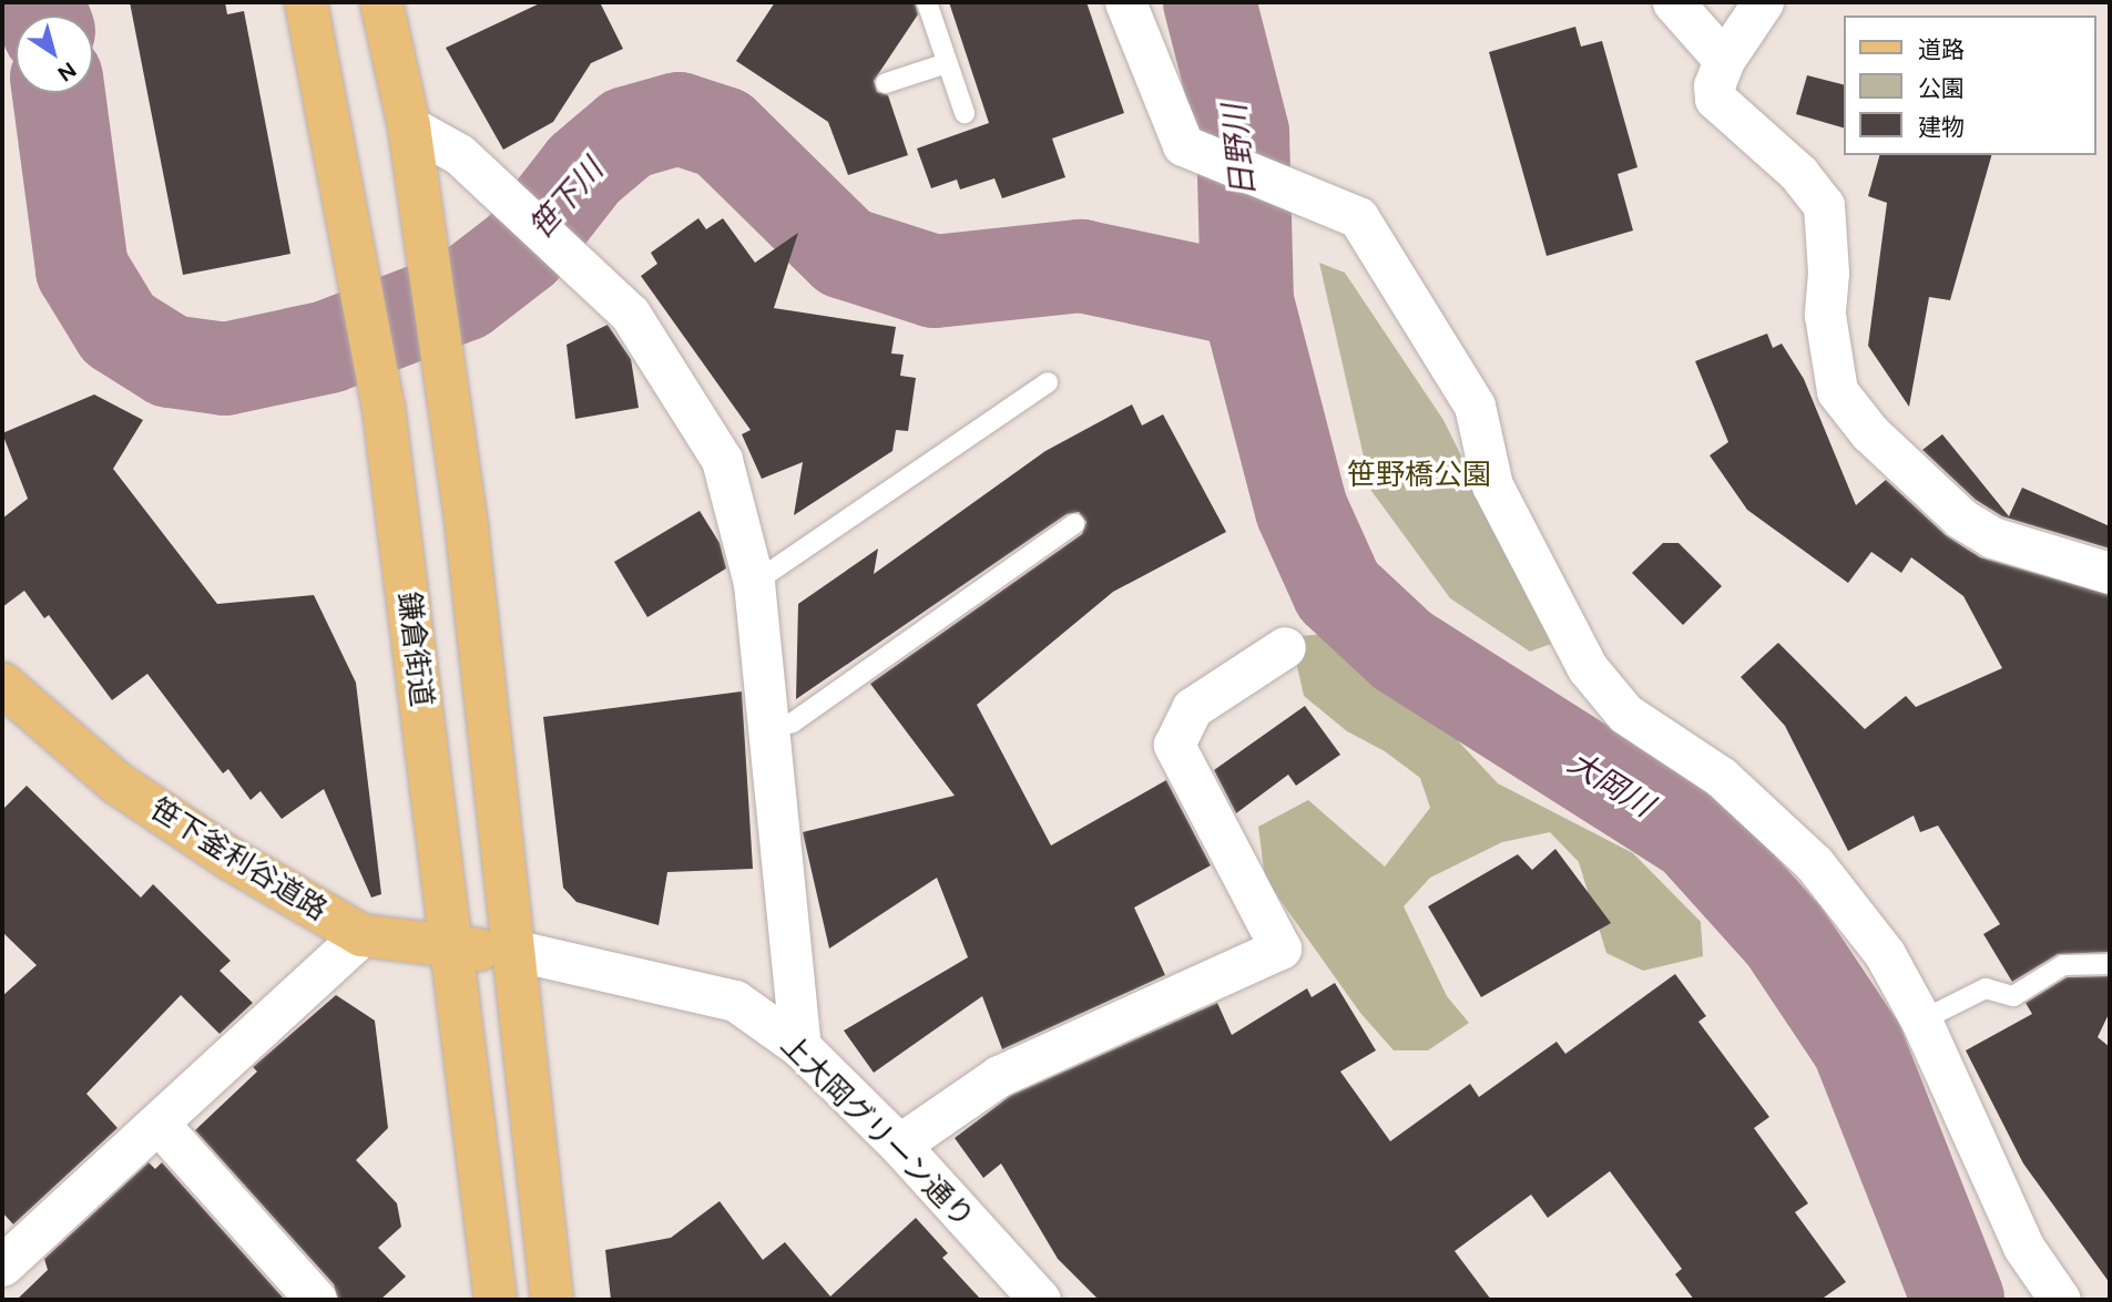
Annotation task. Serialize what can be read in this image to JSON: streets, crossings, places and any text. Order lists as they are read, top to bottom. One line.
{"streets":{"main road":["鎌倉街道","笹下釜利谷道路"],"street":["上大岡グリーン通り"]},"crossings":[["鎌倉街道","笹下釜利谷道路"],["笹下釜利谷道路","上大岡グリーン通り"]],"water":["日野川","笹下川","大岡川"],"parks":["笹野橋公園"],"legend":["道路","公園","建物"],"north":"bottom right"}
